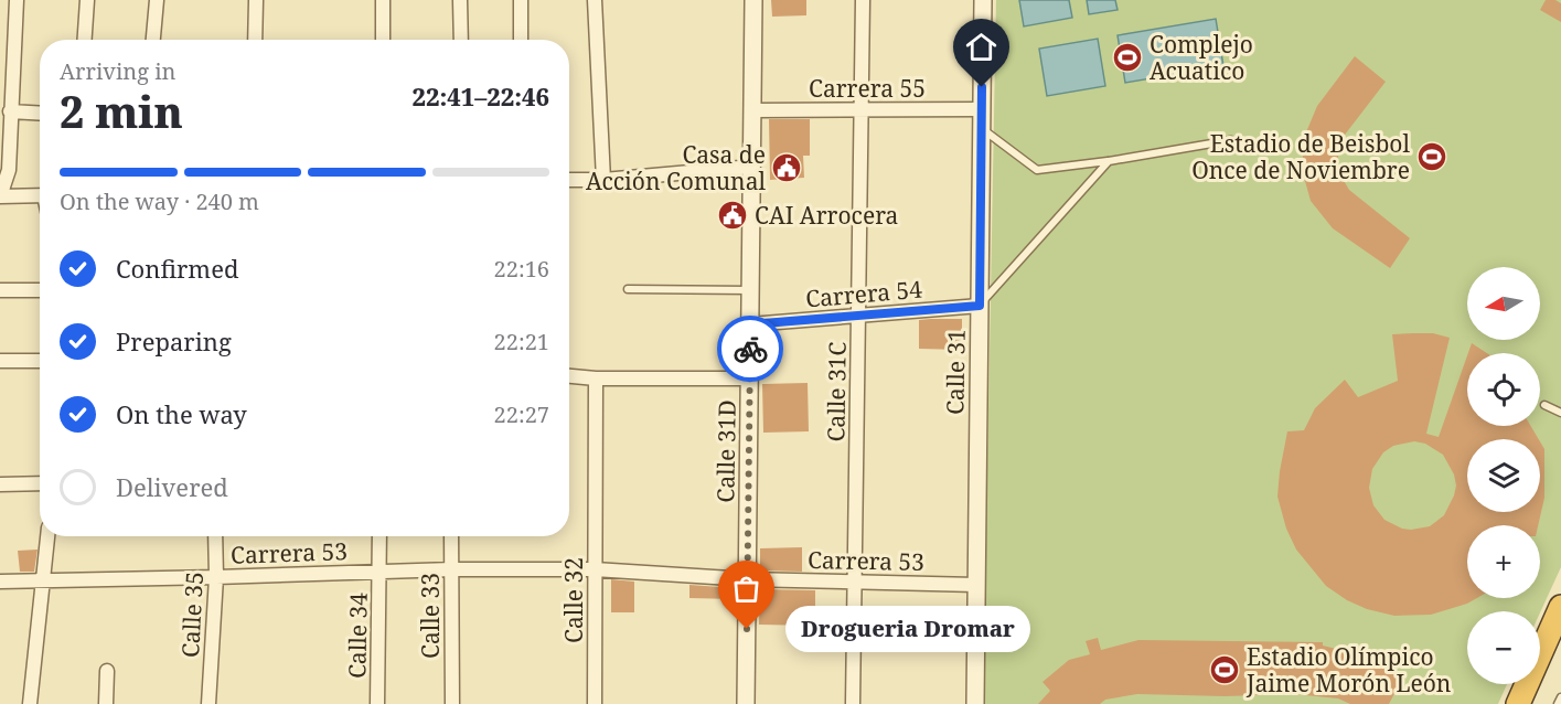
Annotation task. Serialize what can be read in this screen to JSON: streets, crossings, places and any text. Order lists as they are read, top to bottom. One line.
{"streets":{"street":["Carrera 55","Carrera 54","Calle 31","Calle 31C","Calle 31D","Carrera 53","Calle 32","Calle 35","Calle 33","Calle 34"]},"crossings":[["Carrera 55","Calle 31"],["Carrera 55","Calle 31C"],["Carrera 55","Calle 31D"],["Carrera 54","Calle 31"],["Carrera 54","Calle 31C"],["Carrera 54","Calle 31D"],["Calle 31","Carrera 53"],["Calle 31C","Carrera 53"],["Calle 31D","Carrera 53"],["Carrera 53","Calle 32"],["Carrera 53","Calle 35"],["Carrera 53","Calle 33"],["Carrera 53","Calle 34"]],"places":{"sports":["Complejo Acuatico","Estadio de Beisbol Once de Noviembre","Estadio Olímpico Jaime Morón León"],"public building":["Casa de Acción Comunal","CAI Arrocera"],"other":["Drogueria Dromar"]},"north":"left","page":{"heading":["2 min","Arriving in","22:41–22:46"],"bar":"On the way · 240 m","list":[["Confirmed","22:16"],["Preparing","22:21"],["On the way","22:27"],"Delivered"],"map_buttons":["+","−"],"bubble":"Drogueria Dromar"}}
